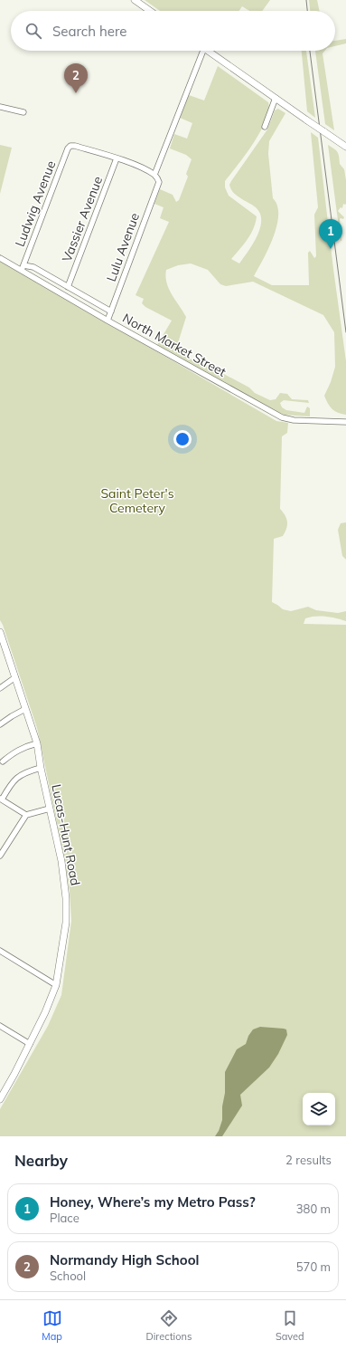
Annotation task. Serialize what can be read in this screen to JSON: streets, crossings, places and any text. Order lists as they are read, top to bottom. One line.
{"streets":{"main road":["Lucas-Hunt Road"],"street":["Ludwig Avenue","Vassier Avenue","Lulu Avenue","North Market Street"]},"crossings":[["Ludwig Avenue","Vassier Avenue"],["Ludwig Avenue","North Market Street"],["Lulu Avenue","North Market Street"]],"parks":["Saint Peter's Cemetery"],"page":{"search":"Search here","pins":["2","1"],"heading":["Nearby","2 results"],"list":[{"mark":"1","name":"Honey, Where’s my Metro Pass?","note":"Place","value":"380 m"},{"mark":"2","name":"Normandy High School","note":"School","value":"570 m"}],"nav":["Map","Directions","Saved"]}}
